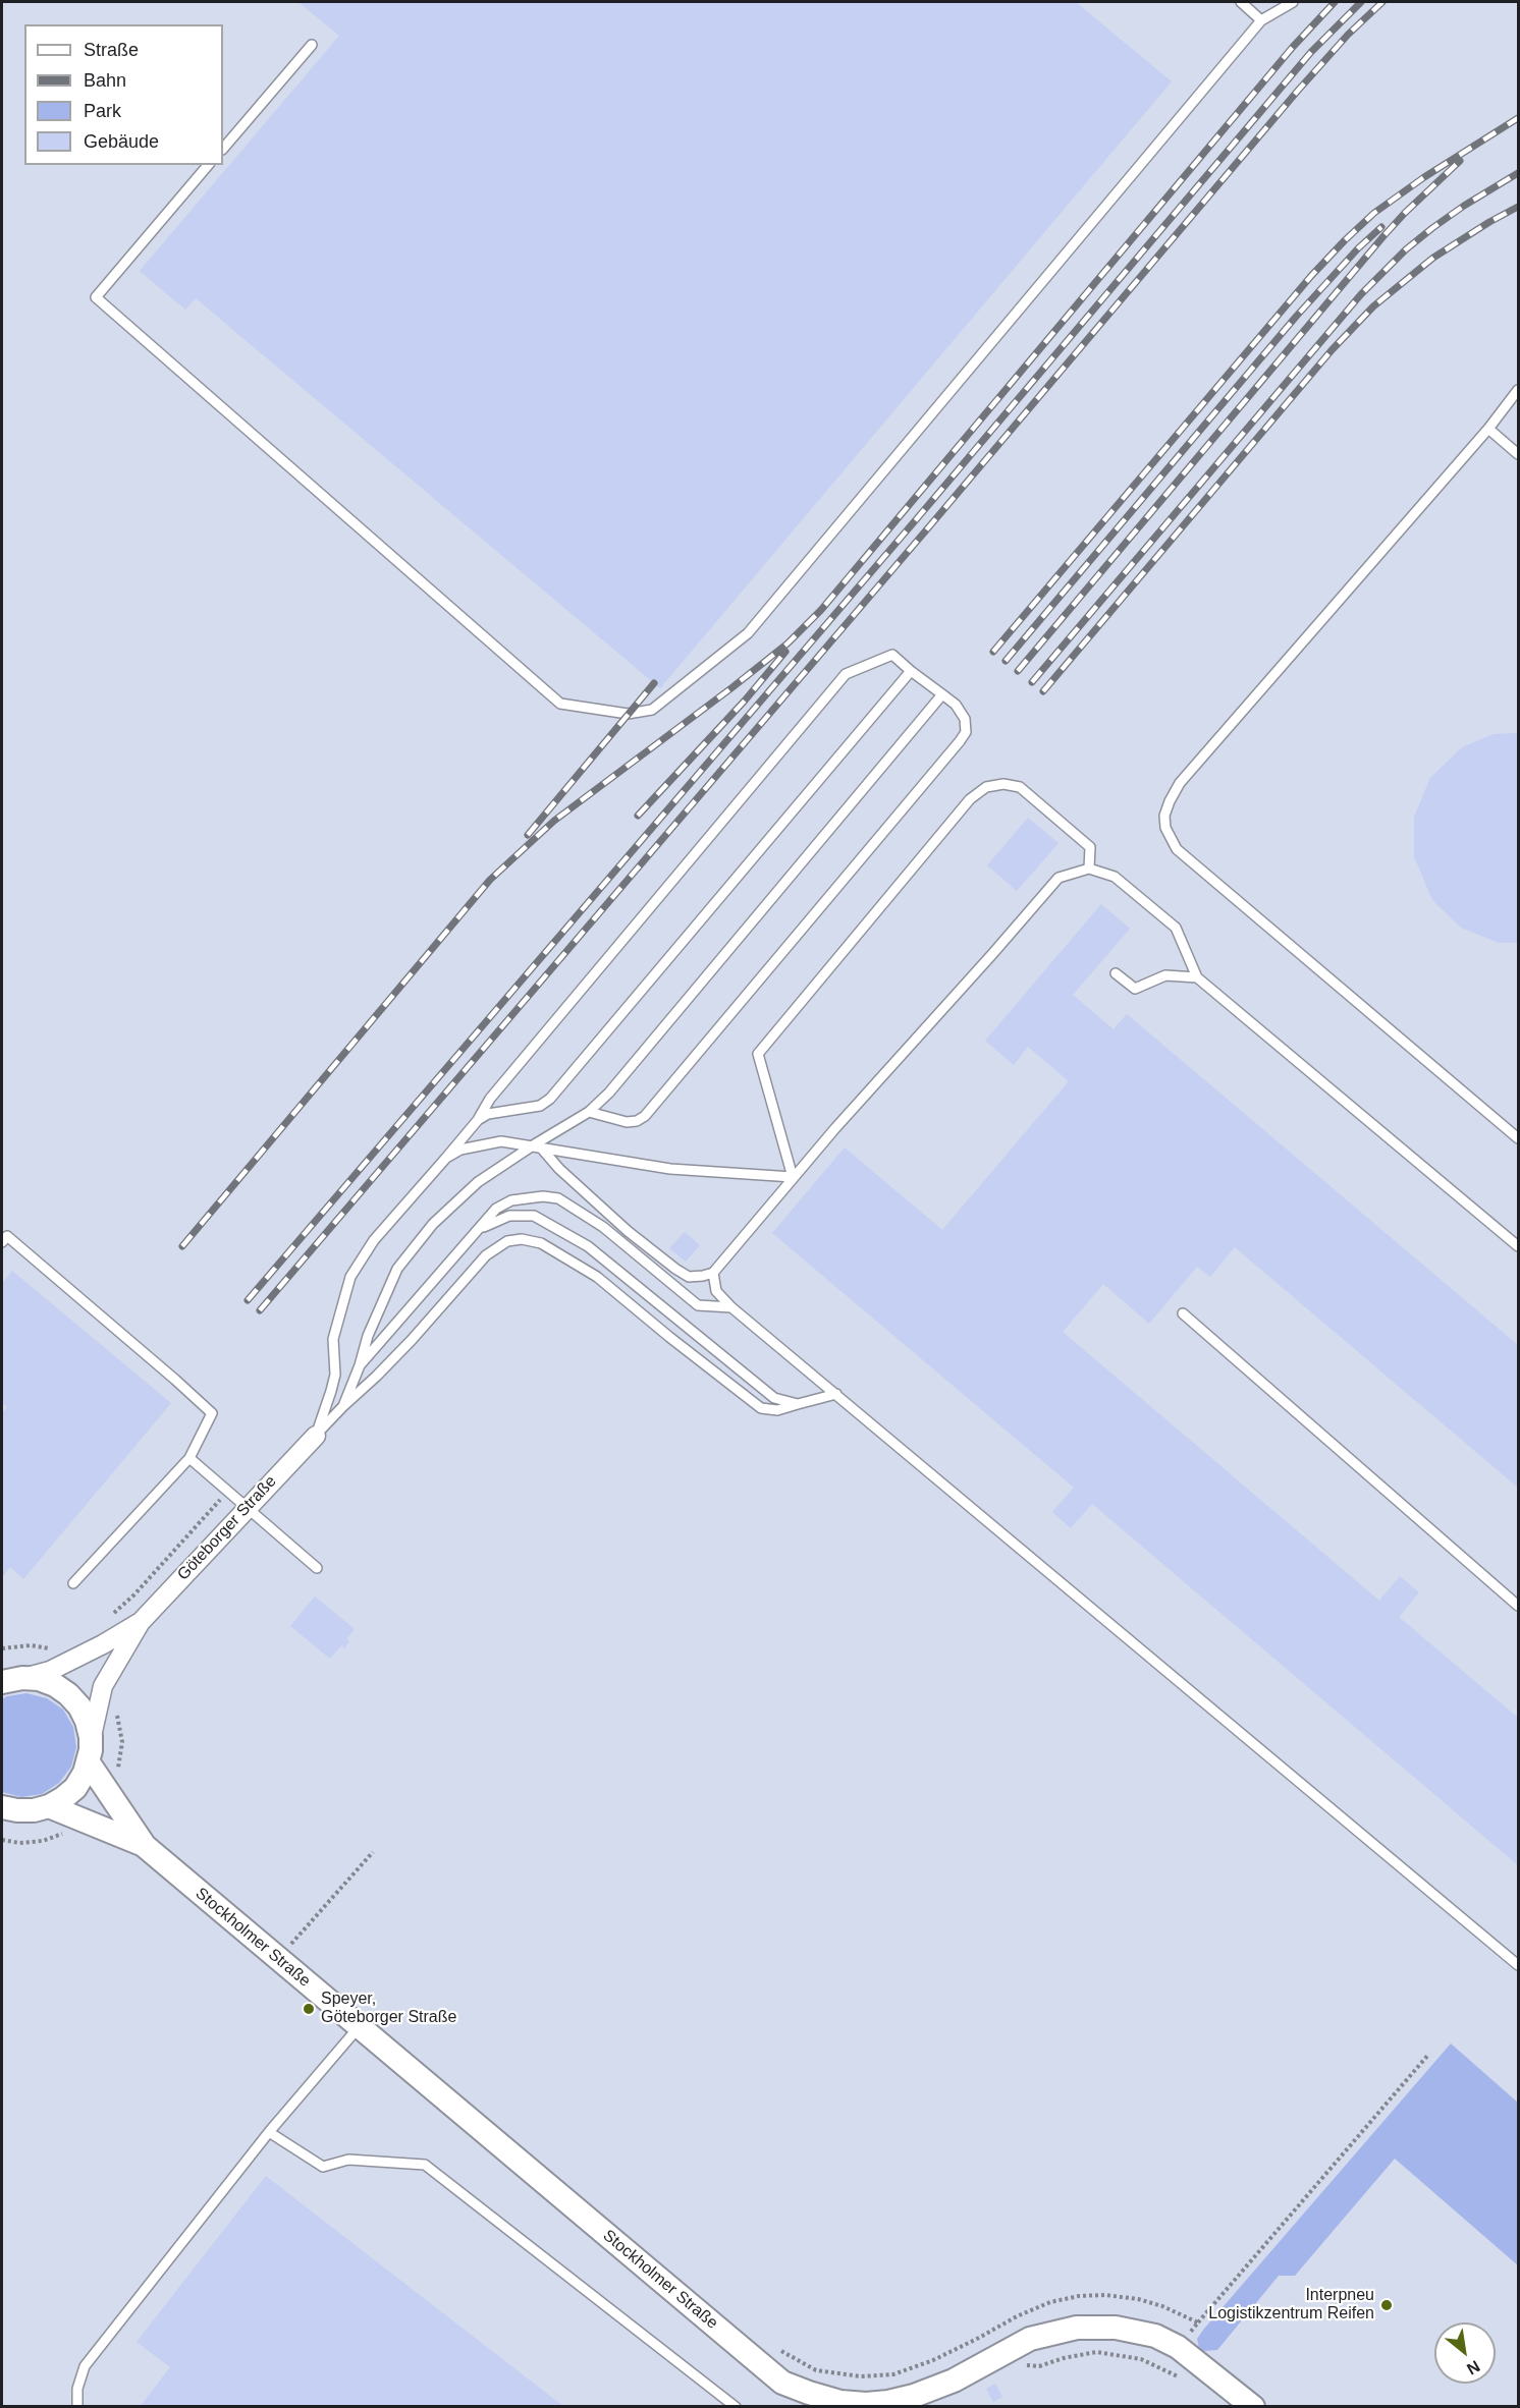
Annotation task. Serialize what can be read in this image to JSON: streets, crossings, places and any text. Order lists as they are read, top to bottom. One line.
{"streets":{"street":["Göteborger Straße","Stockholmer Straße"]},"crossings":[["Göteborger Straße","Stockholmer Straße"]],"places":["Speyer, Göteborger Straße","Interpneu Logistikzentrum Reifen"],"legend":["Straße","Bahn","Park","Gebäude"],"north":"bottom right"}
